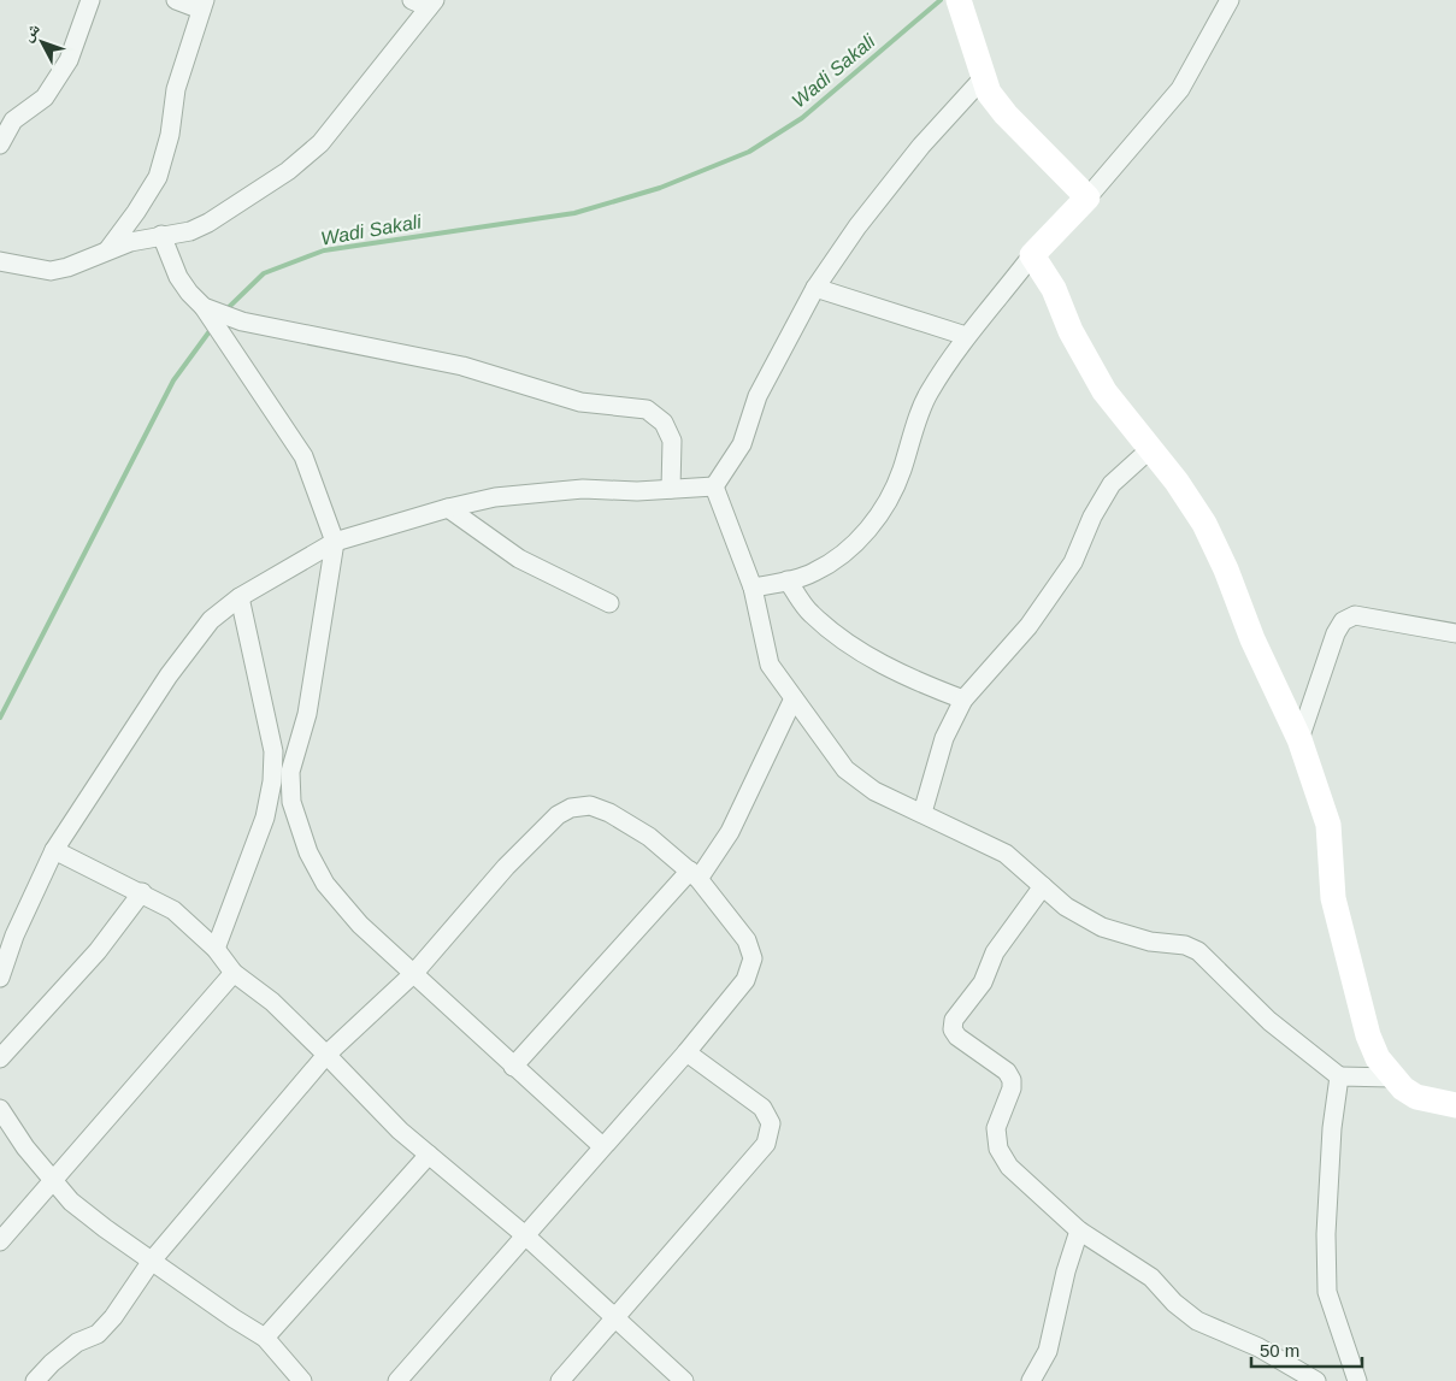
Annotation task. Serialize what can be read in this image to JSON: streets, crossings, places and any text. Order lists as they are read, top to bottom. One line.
{"water":["Wadi Sakali"],"scale_bar":"50 m","north":"top left"}
